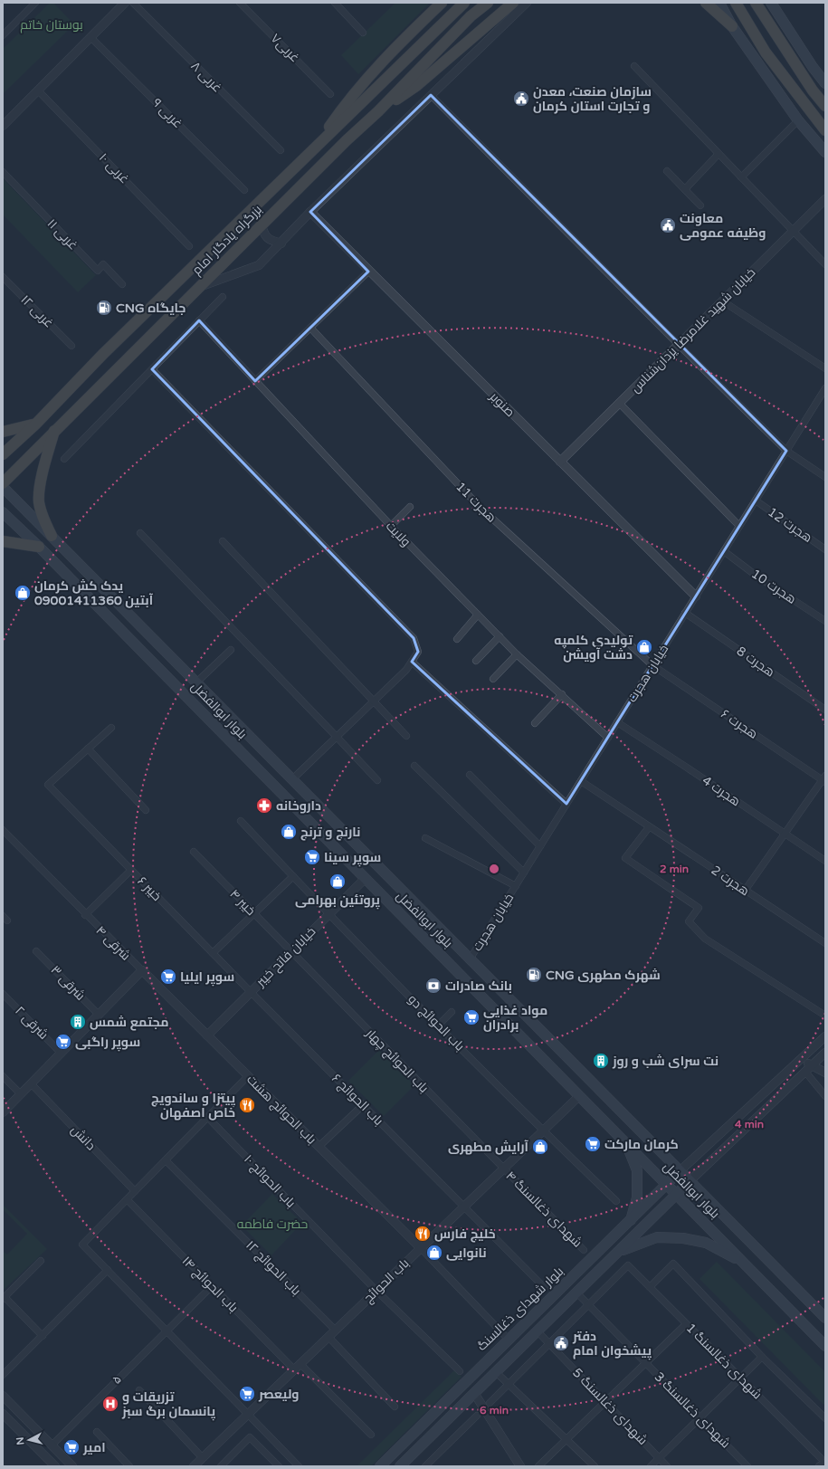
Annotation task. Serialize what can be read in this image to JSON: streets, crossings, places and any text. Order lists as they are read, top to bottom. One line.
{"streets":{"highway":["بزرگراه یادگار امام"],"main road":["بلوار ابوالفضل","بلوار شهدای ذغالسنگ"],"street":["غربی۷","غربی ۸","غربی ۹","غربی ۱۰","غربی ۱۱","غربی ۱۲","خیابان شهید غلامرضا یزدان‌شناس","صنوبر","هجرت 11","هجرت 12","ولایت","هجرت 10","هجرت 8","خیابان هجرت","هجرت ۶","هجرت 4","هجرت 2","خیبر ۶","خیبر ۴","۴ شرقی","خیابان فاتح خیبر","۳ شرقی","۲ شرقی","باب الحوائج دو","باب الحوائج چهار","باب الحوائج ۶","باب الحوائج هشت","دانش","باب الحوائج ۱۰","شهدای ذغالسنگ ۴","باب الحوائج ۱۲","باب الحوائج","باب الحوائج ۱۴","شهدای ذغالسنگ 1","۵","شهدای ذغالسنگ 5","شهدای ذغالسنگ 3"]},"crossings":[["خیابان شهید غلامرضا یزدان‌شناس","صنوبر"],["صنوبر","خیابان هجرت"],["هجرت 11","خیابان هجرت"],["هجرت 11","هجرت ۶"],["هجرت 12","خیابان هجرت"],["ولایت","خیابان هجرت"],["هجرت 10","خیابان هجرت"],["هجرت 8","خیابان هجرت"],["خیابان هجرت","بلوار ابوالفضل"],["خیابان هجرت","هجرت ۶"],["خیابان هجرت","هجرت 4"],["خیابان هجرت","هجرت 2"],["بلوار ابوالفضل","خیابان فاتح خیبر"],["بلوار ابوالفضل","باب الحوائج"],["بلوار ابوالفضل","بلوار شهدای ذغالسنگ"],["خیبر ۶","خیابان فاتح خیبر"],["خیبر ۶","باب الحوائج ۶"],["خیبر ۴","خیابان فاتح خیبر"],["خیبر ۴","باب الحوائج چهار"],["۴ شرقی","باب الحوائج هشت"],["خیابان فاتح خیبر","باب الحوائج دو"],["خیابان فاتح خیبر","باب الحوائج چهار"],["خیابان فاتح خیبر","باب الحوائج ۶"],["خیابان فاتح خیبر","باب الحوائج هشت"],["باب الحوائج دو","باب الحوائج"],["باب الحوائج چهار","شهدای ذغالسنگ ۴"],["باب الحوائج چهار","باب الحوائج"],["باب الحوائج ۶","باب الحوائج"],["باب الحوائج هشت","باب الحوائج"],["باب الحوائج ۱۰","باب الحوائج"],["شهدای ذغالسنگ ۴","باب الحوائج"],["باب الحوائج ۱۲","باب الحوائج"],["باب الحوائج","باب الحوائج ۱۴"],["باب الحوائج ۱۴","۵"],["شهدای ذغالسنگ 1","شهدای ذغالسنگ 3"]],"parks":["بوستان خاتم","حضرت فاطمه"],"places":{"public building":["سازمان صنعت، معدن و تجارت استان کرمان","معاونت وظیفه عمومی","دفتر پیشخوان امام"],"fuel station":["CNG جایگاه","CNG شهرک مطهری"],"shop":["یدک کش کرمان آبتین 09001411360","تولیدی کلمپه دشت آویشن","نارنج و ترنج","پروتئین بهرامی","آرایش مطهری","نانوایی"],"pharmacy":["داروخانه"],"supermarket":["سوپر سینا","سوپر ایلیا","مواد غذایی برادران","سوپر راگبی","کرمان مارکت","ولیعصر","امیر"],"bank":["بانک صادرات"],"building":["مجتمع شمس","نت سرای شب و روز"],"restaurant":["پیتزا و ساندویچ خاص اصفهان","خلیج فارس"],"hospital":["تزریقات و پانسمان برگ سبز"]},"north":"left","rings":["2 min","4 min","6 min"]}
